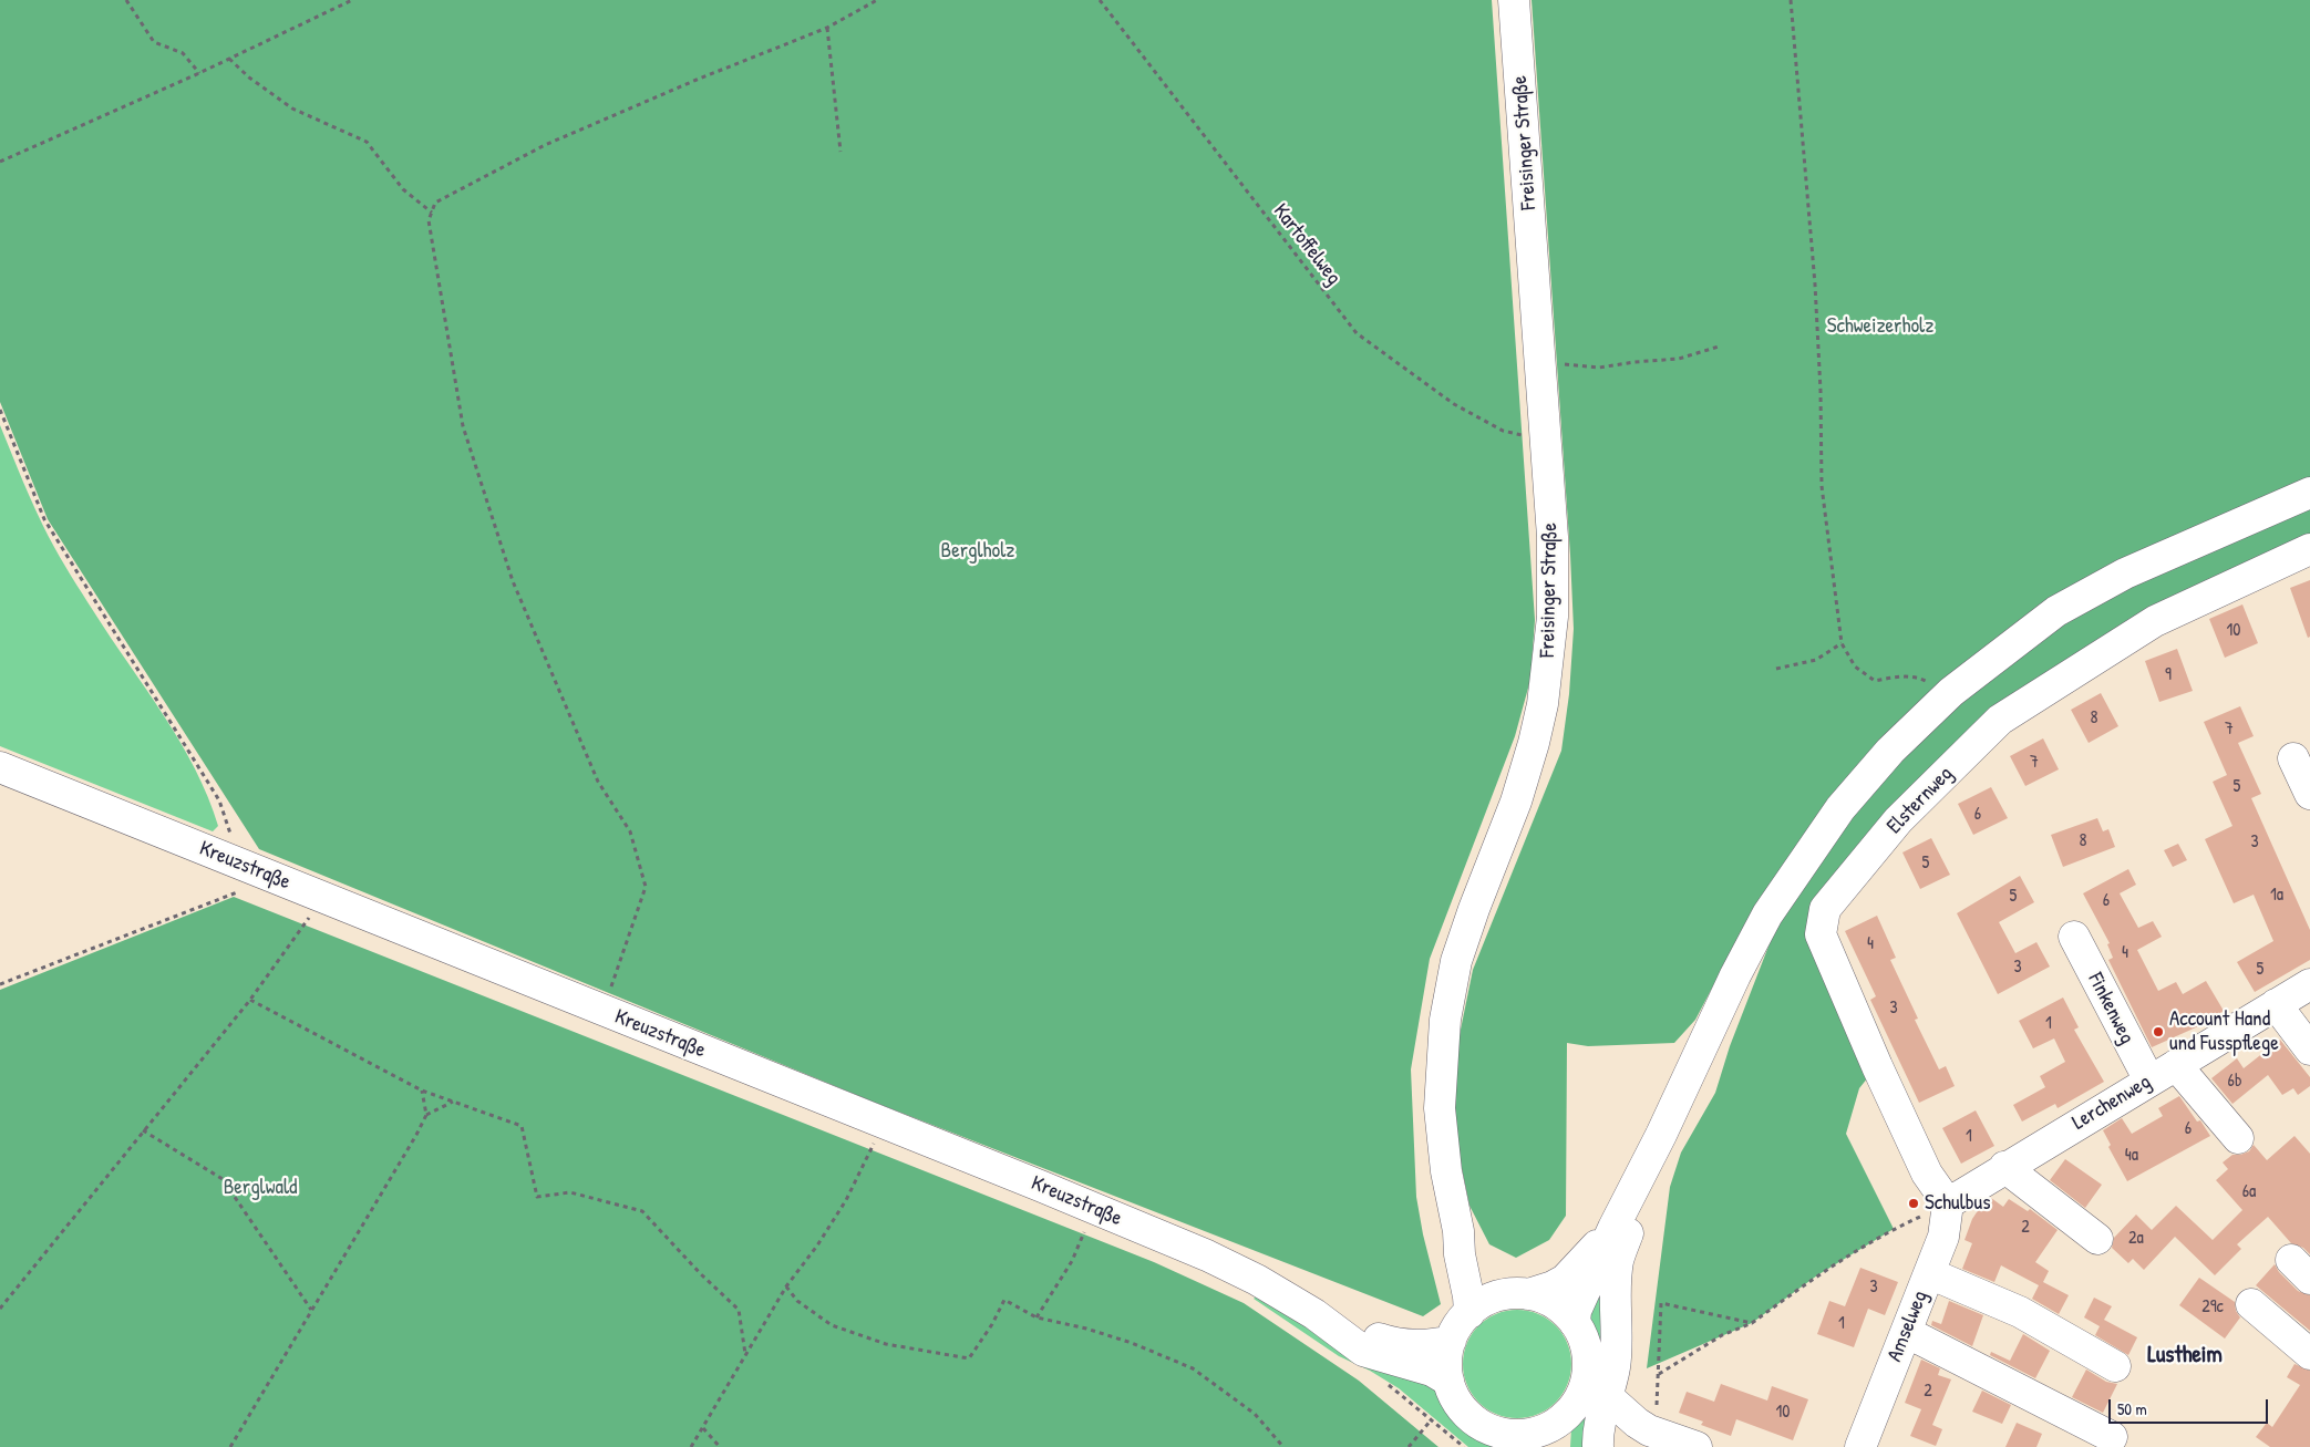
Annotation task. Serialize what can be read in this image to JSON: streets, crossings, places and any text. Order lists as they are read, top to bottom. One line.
{"streets":{"main road":["Freisinger Straße","Elsternweg","Kreuzstraße","Finkenweg","Lerchenweg","Amselweg"],"path":["Kartoffelweg"]},"crossings":[["Freisinger Straße","Kartoffelweg"],["Freisinger Straße","Kreuzstraße"],["Elsternweg","Lerchenweg"],["Elsternweg","Amselweg"],["Finkenweg","Lerchenweg"],["Lerchenweg","Amselweg"]],"districts":["Lustheim"],"parks":["Schweizerholz","Berglholz","Berglwald"],"places":["Account Hand und Fusspflege","Schulbus"],"house_numbers":["10","9","8","7","7","5","6","8","3","5","1a","5","6","4","4","3","5","3","1","6b","6","1","4a","6a","2","2a","3","29c","1","2","10"],"scale_bar":"50 m"}
